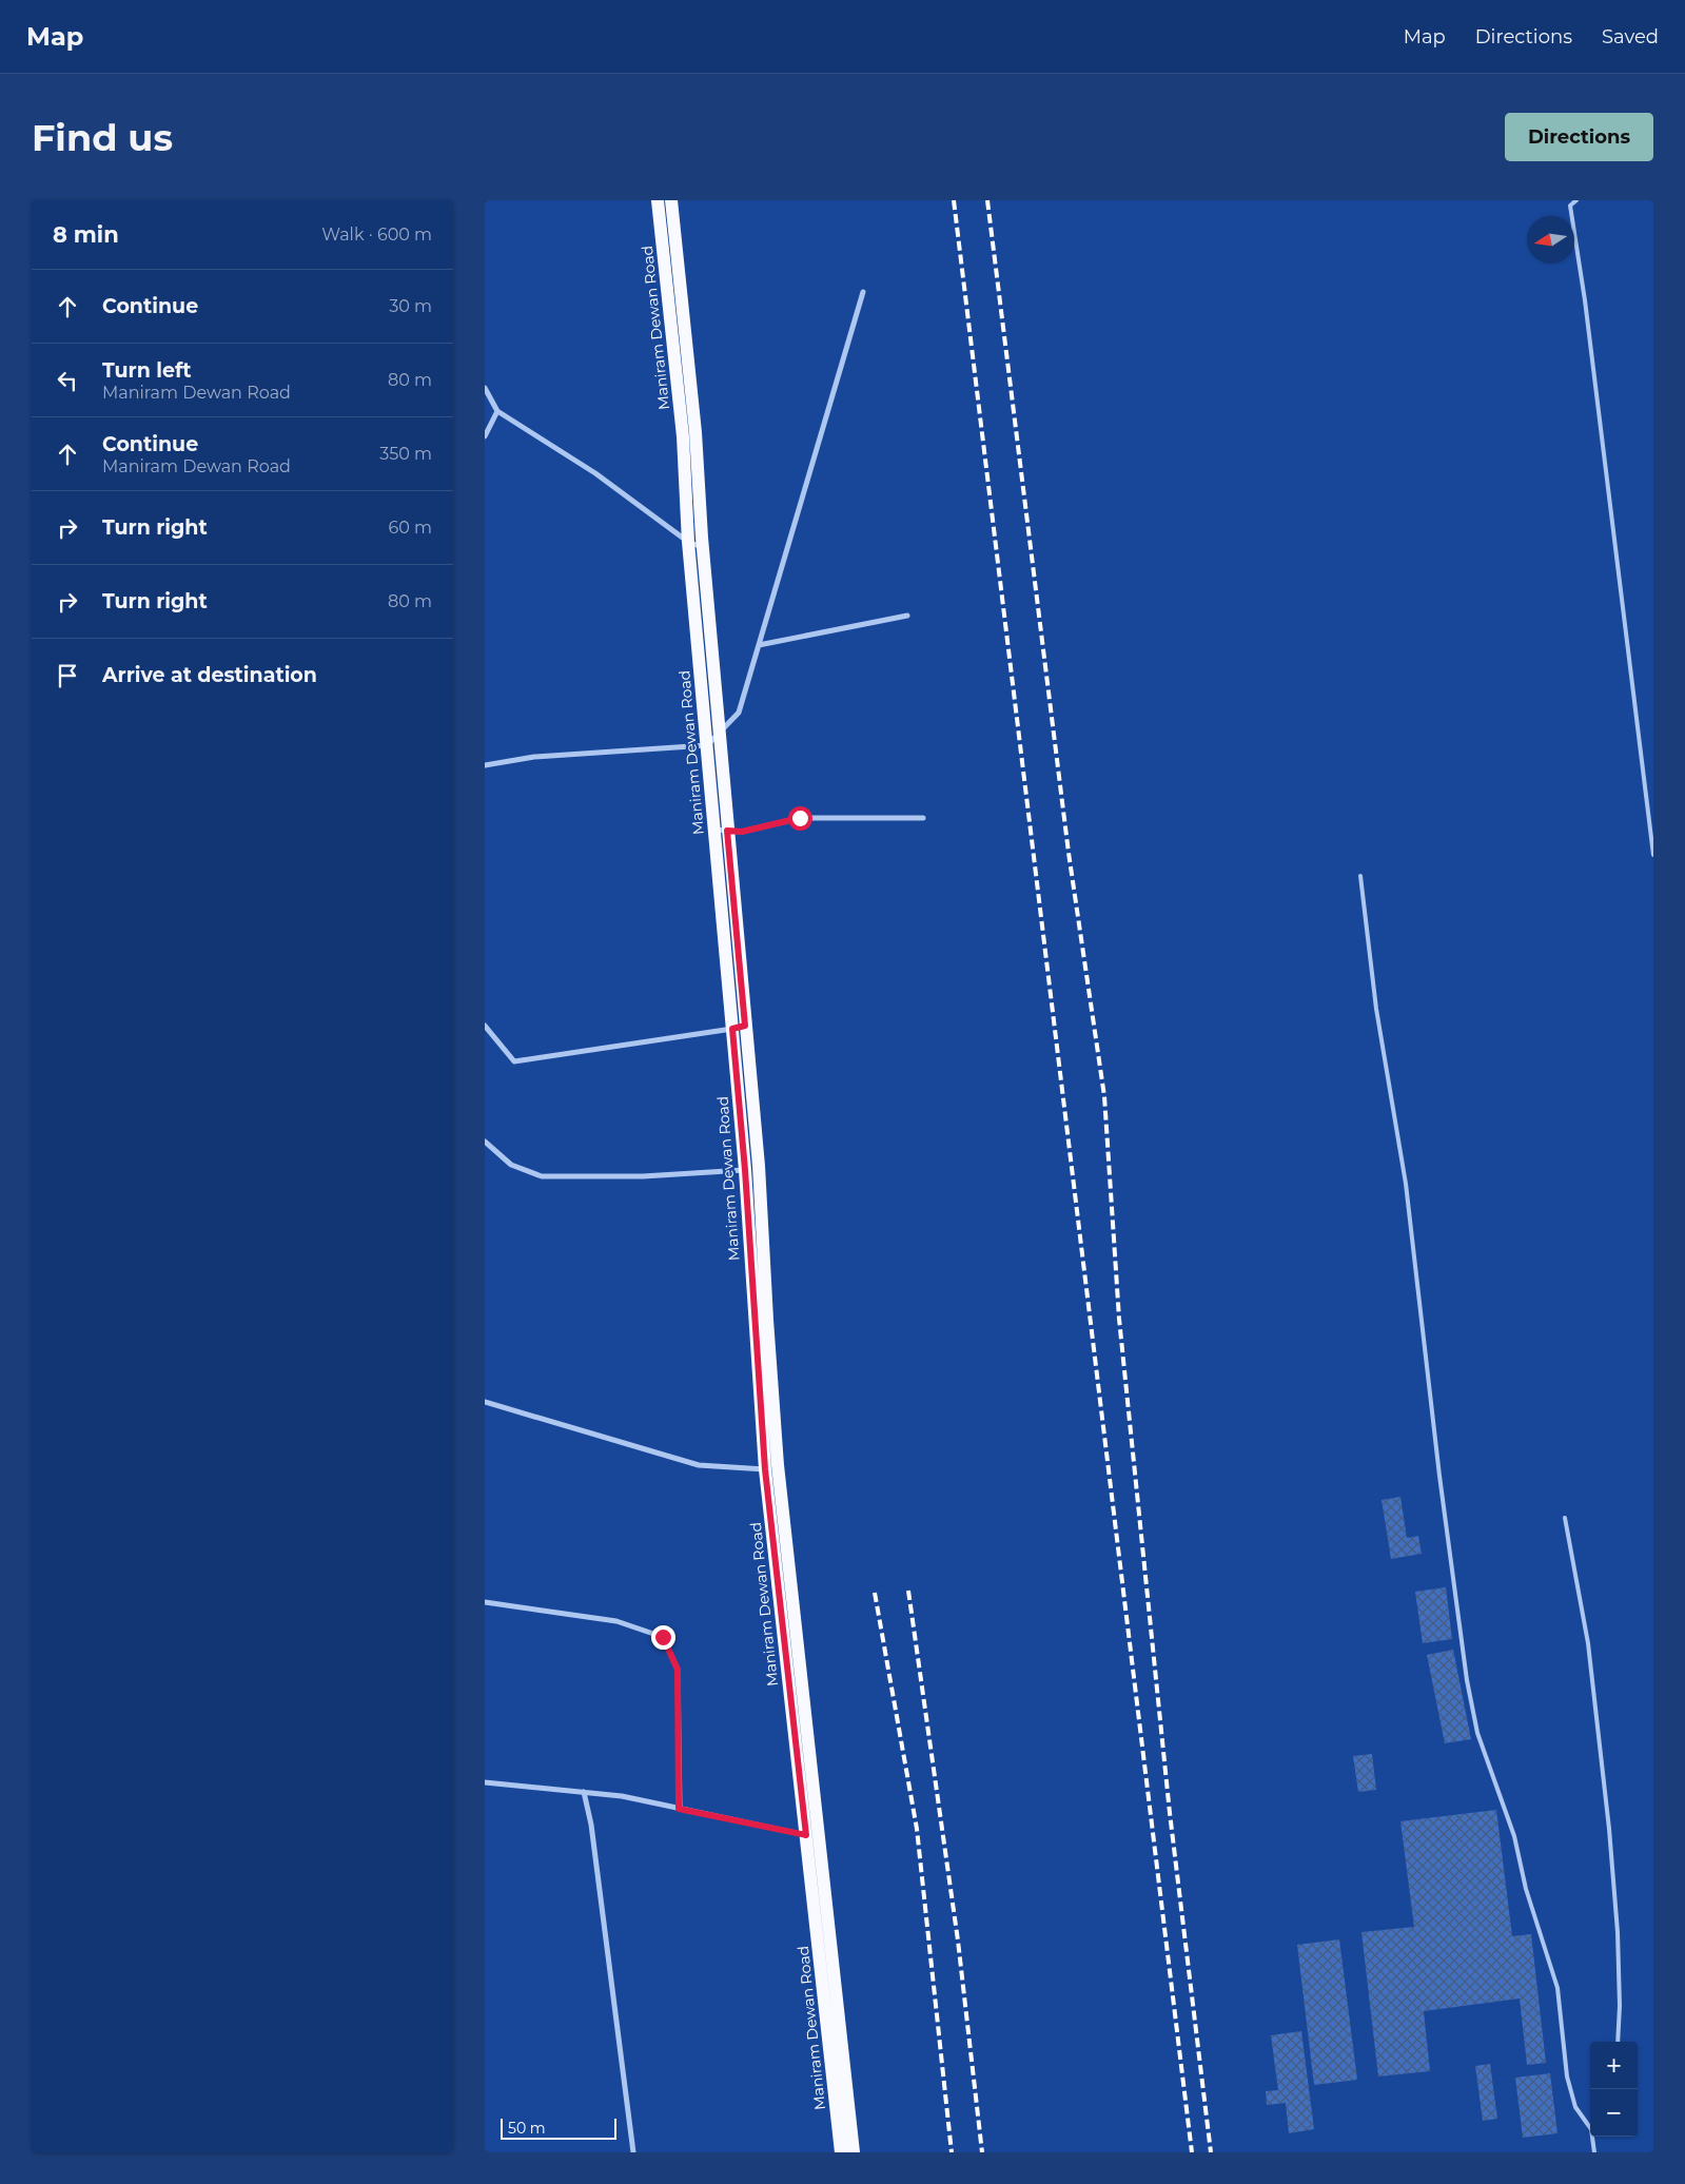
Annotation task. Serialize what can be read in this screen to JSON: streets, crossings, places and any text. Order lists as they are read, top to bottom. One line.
{"streets":{"main road":["Maniram Dewan Road"]},"scale_bar":"50 m","north":"left","page":{"header":"Map","nav":["Map","Directions","Saved"],"buttons":"Directions","title":"Find us","heading":["8 min","Walk · 600 m"],"list":[["Continue","30 m"],["Turn left","Maniram Dewan Road","80 m"],["Continue","Maniram Dewan Road","350 m"],["Turn right","60 m"],["Turn right","80 m"],"Arrive at destination"],"map_buttons":["+","−"],"scale":"50 m"}}
